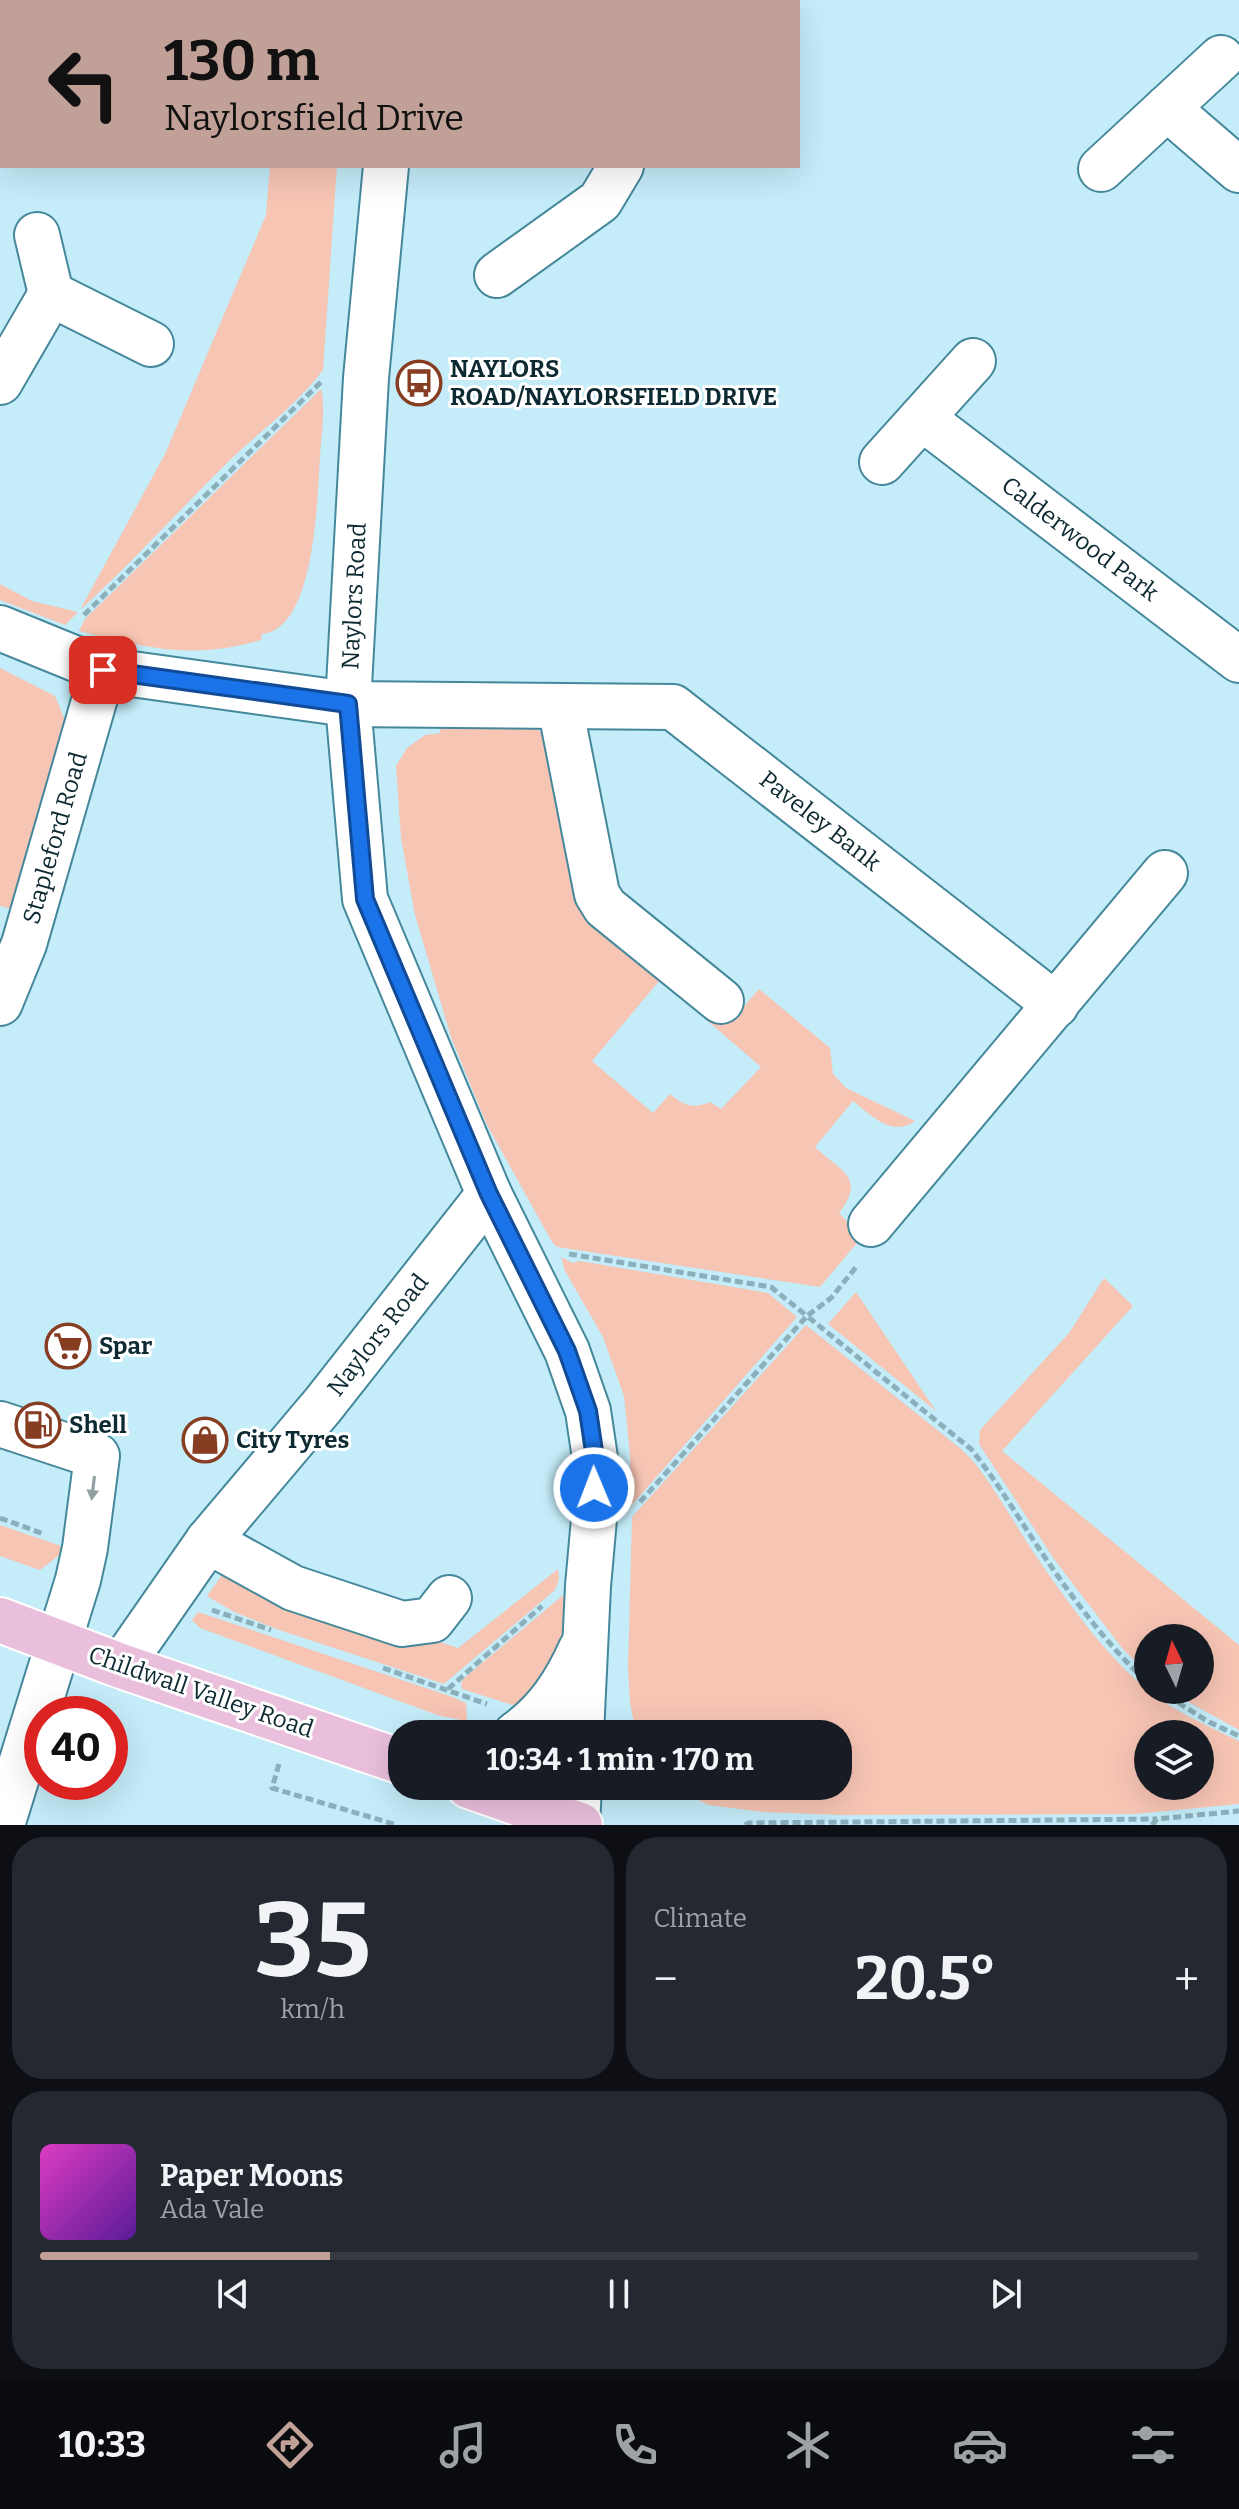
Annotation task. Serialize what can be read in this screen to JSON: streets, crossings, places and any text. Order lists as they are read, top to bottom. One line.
{"streets":{"main road":["Childwall Valley Road"],"street":["Calderwood Park","Naylors Road","Paveley Bank","Stapleford Road"]},"crossings":[["Naylors Road","Paveley Bank"],["Naylors Road","Childwall Valley Road"],["Paveley Bank","Stapleford Road"]],"places":{"bus stop":["NAYLORS ROAD/NAYLORSFIELD DRIVE"],"supermarket":["Spar"],"fuel station":["Shell"],"shop":["City Tyres"]},"north":"top","page":{"turn":["130 m","Naylorsfield Drive"],"limit":"40","trip":"10:34 · 1 min · 170 m","tile":[["35","km/h"],"Climate"],"heat":["−","20.5°","+"],"song":["Paper Moons","Ada Vale"],"tabs":"10:33"}}
